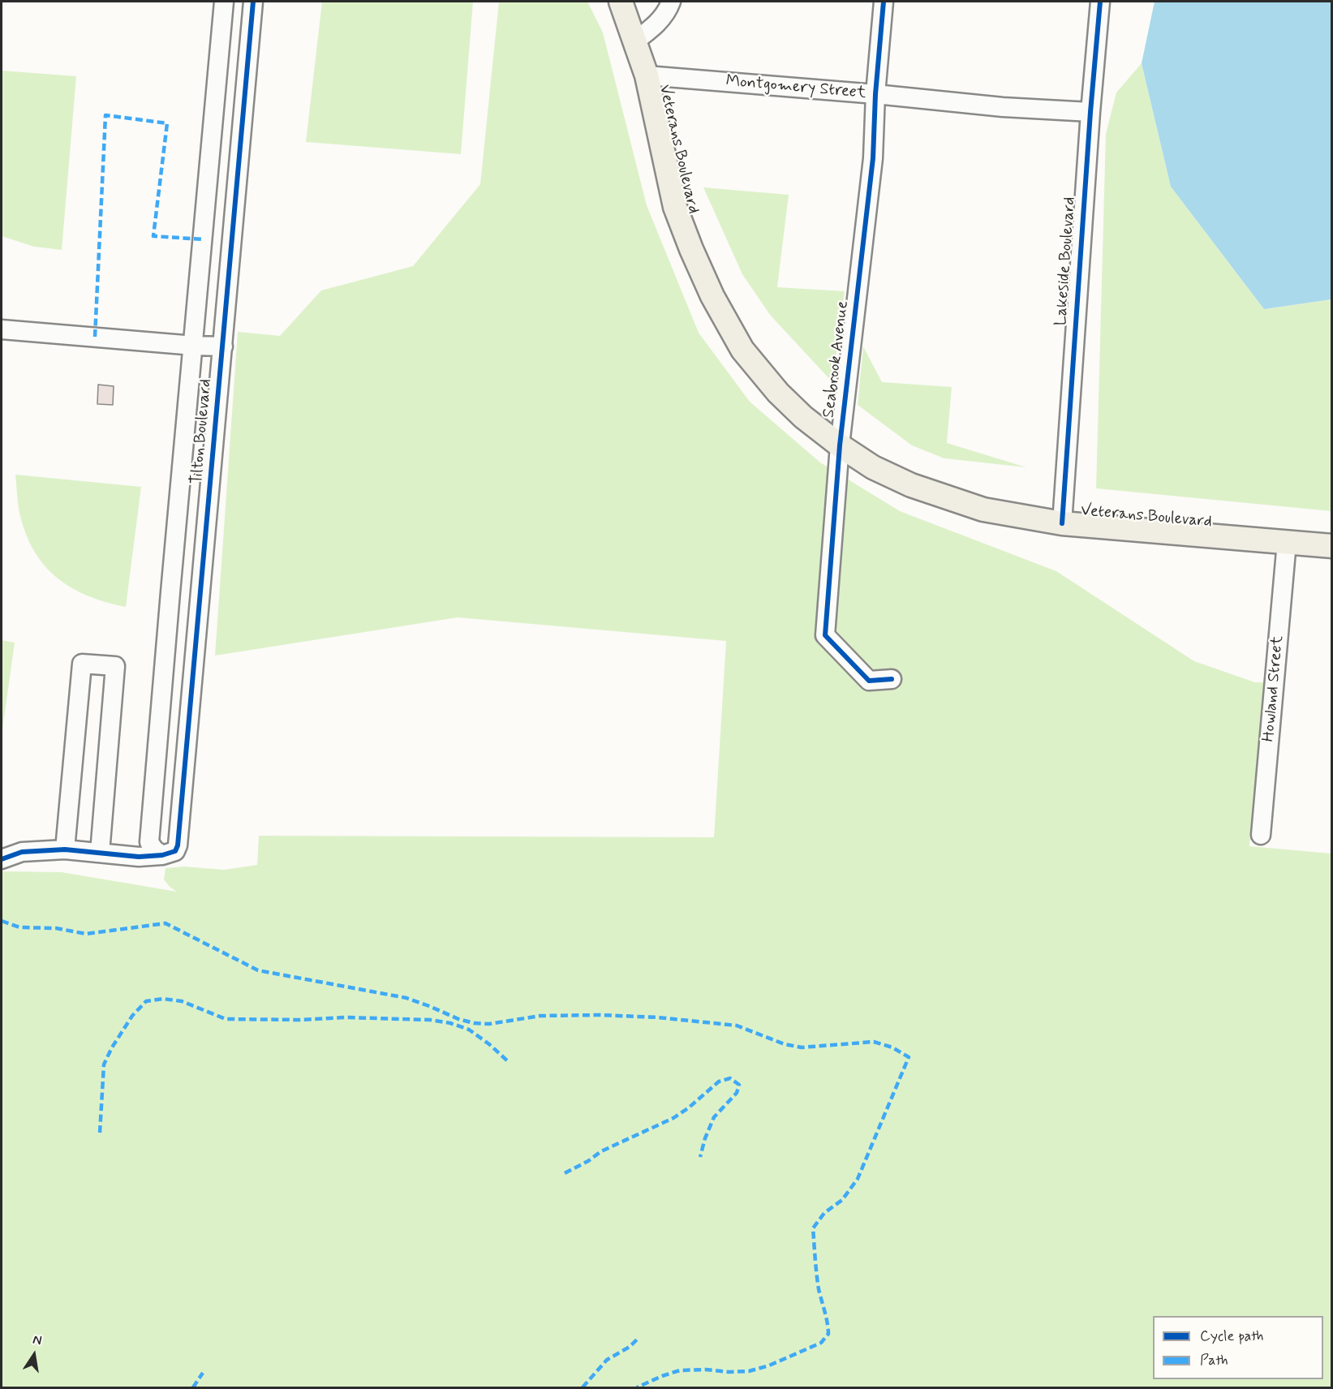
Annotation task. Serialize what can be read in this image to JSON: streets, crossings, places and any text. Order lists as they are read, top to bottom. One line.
{"streets":{"main road":["Veterans Boulevard"],"street":["Montgomery Street","Lakeside Boulevard","Seabrook Avenue","Tilton Boulevard","Howland Street"]},"crossings":[["Montgomery Street","Veterans Boulevard"],["Montgomery Street","Lakeside Boulevard"],["Montgomery Street","Seabrook Avenue"],["Veterans Boulevard","Lakeside Boulevard"],["Veterans Boulevard","Seabrook Avenue"],["Veterans Boulevard","Howland Street"]],"legend":["Cycle path","Path"],"north":"top"}
